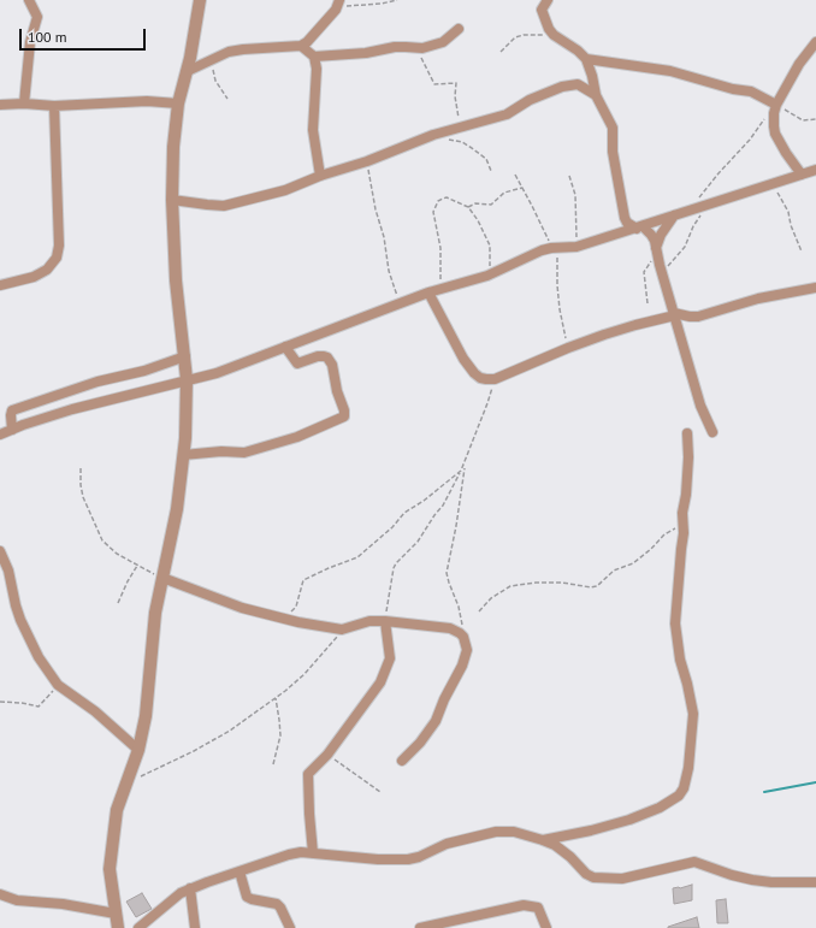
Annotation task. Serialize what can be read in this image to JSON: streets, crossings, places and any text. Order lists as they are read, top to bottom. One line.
{"scale_bar":"100 m"}
